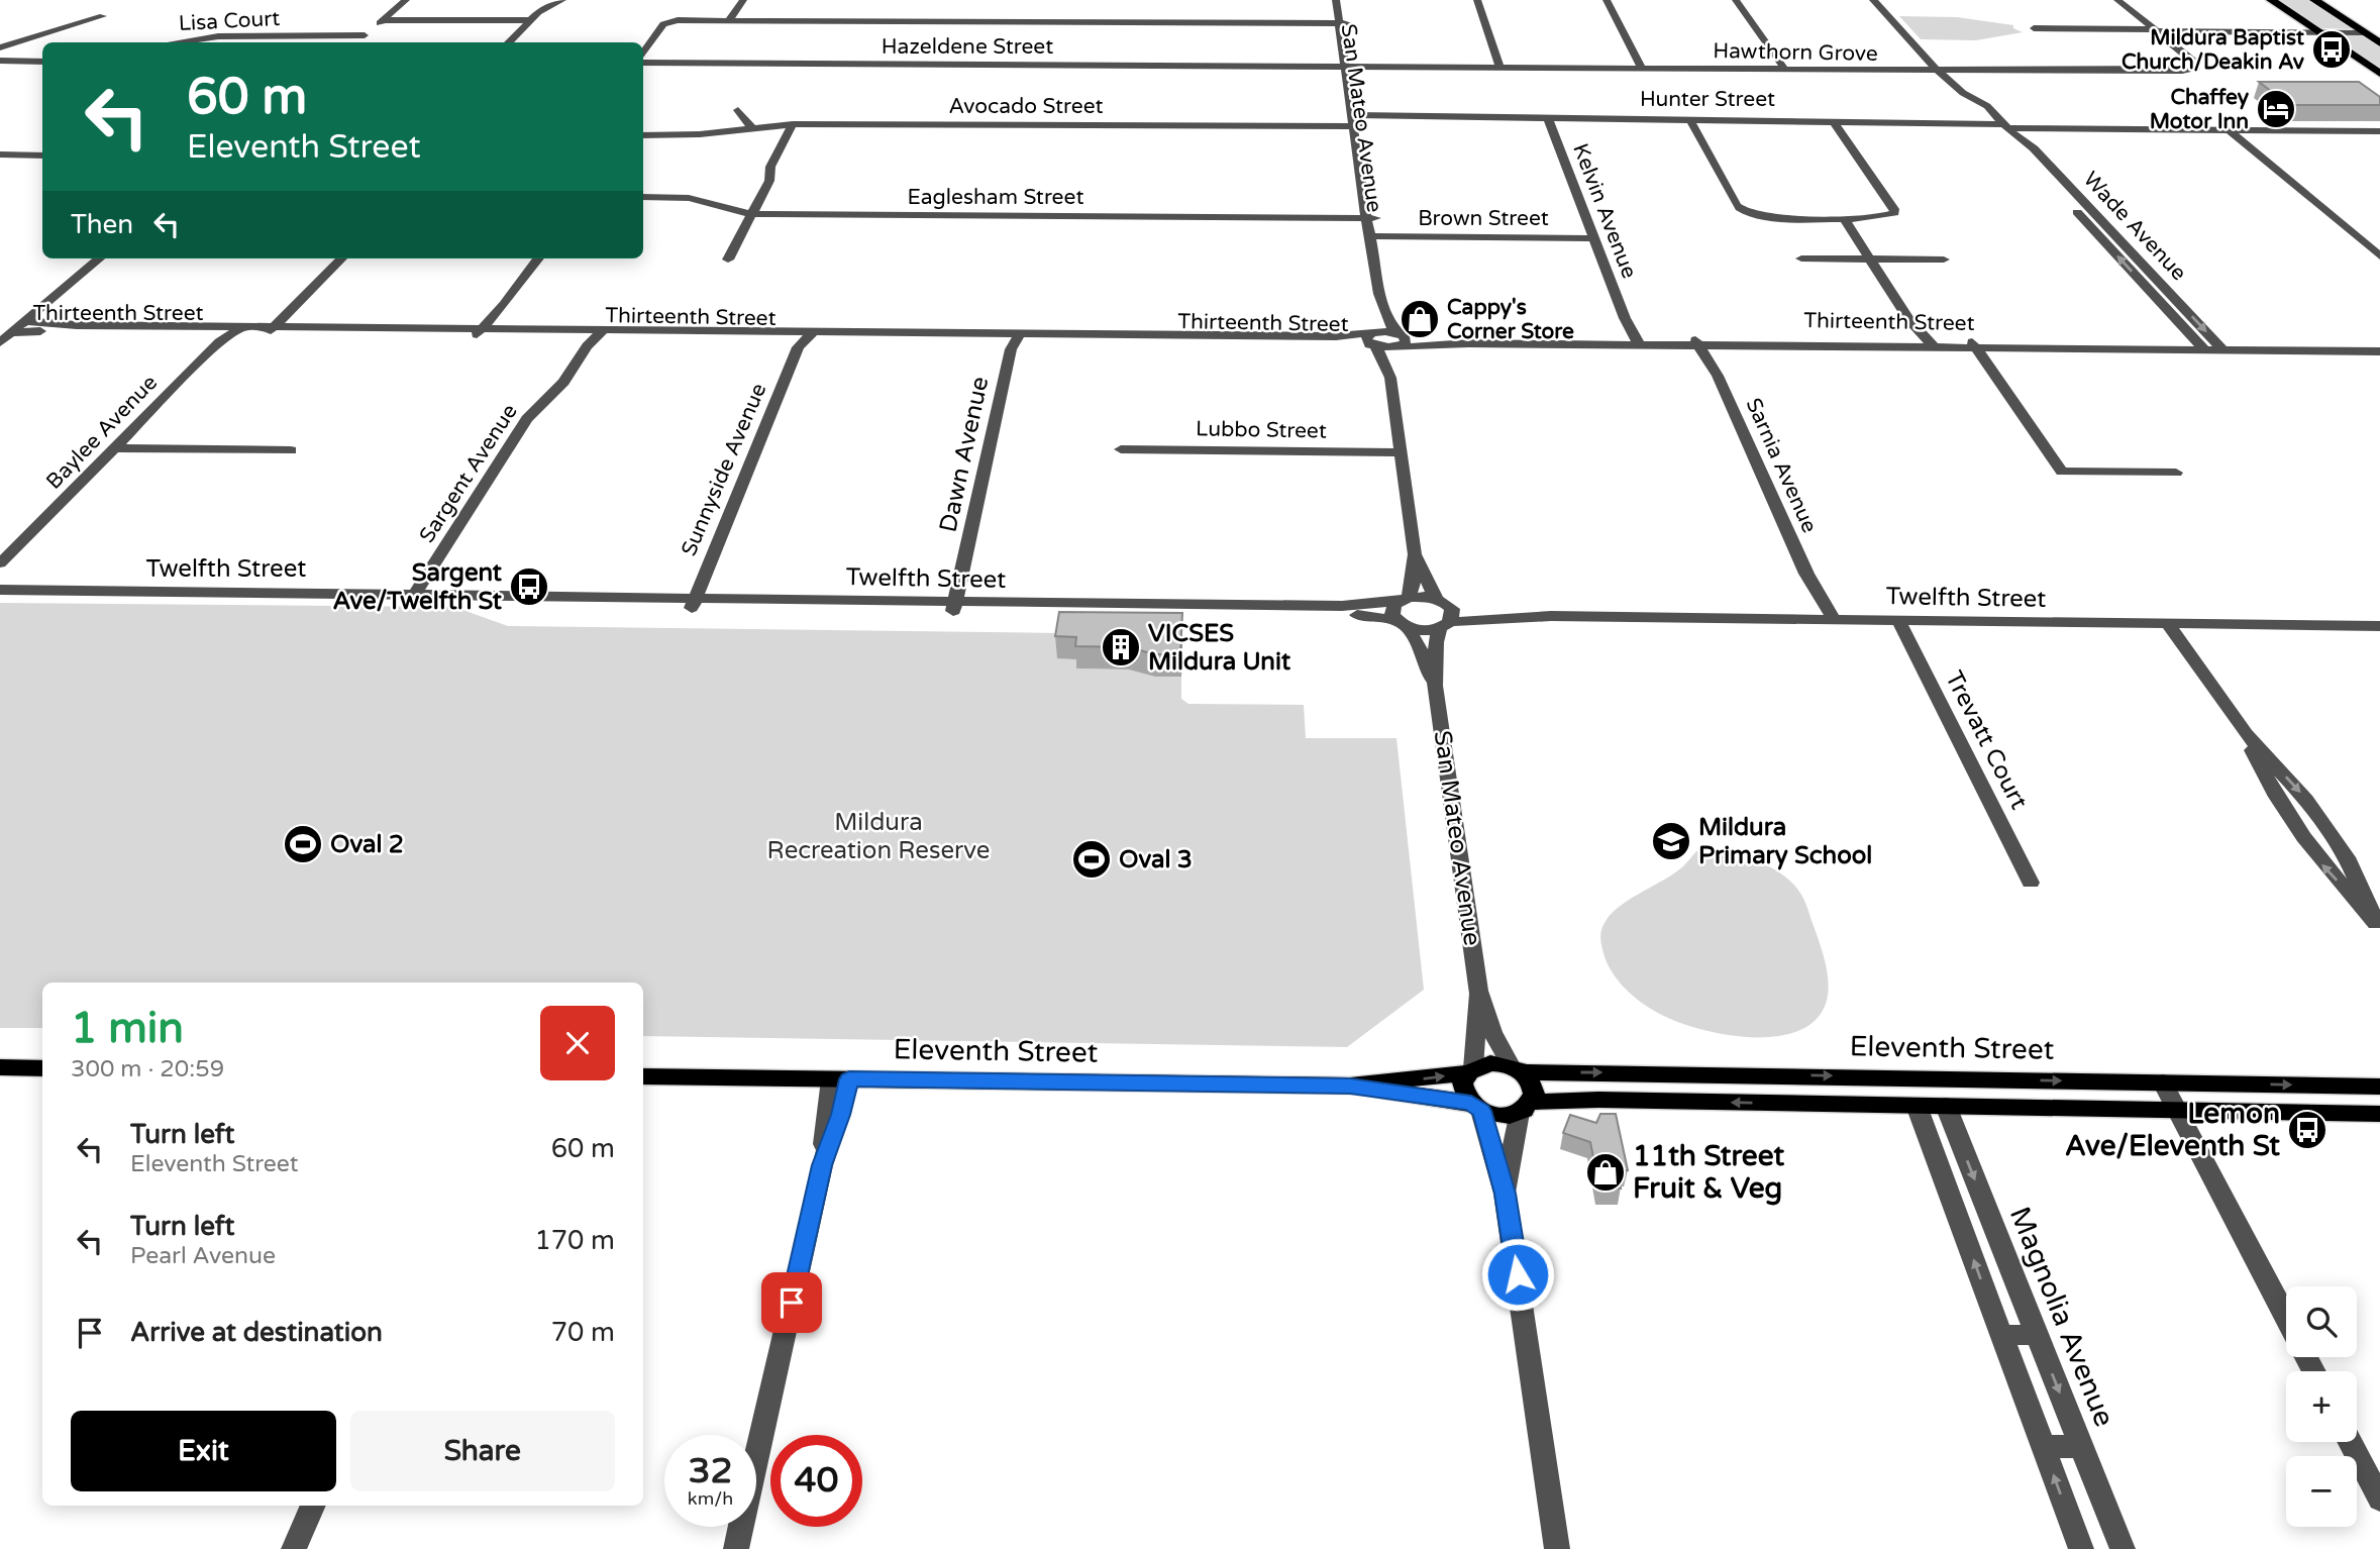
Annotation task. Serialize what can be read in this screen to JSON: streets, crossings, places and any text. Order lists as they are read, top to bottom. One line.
{"streets":{"main road":["Eleventh Street"],"street":["Lisa Court","Hazeldene Street","Hawthorn Grove","Hunter Street","Avocado Street","San Mateo Avenue","Eaglesham Street","Kelvin Avenue","Brown Street","Wade Avenue","Thirteenth Street","Lubbo Street","Baylee Avenue","Dawn Avenue","Sarnia Avenue","Sunnyside Avenue","Sargent Avenue","Twelfth Street","Trevatt Court","Magnolia Avenue"]},"crossings":[["Hazeldene Street","Hawthorn Grove"],["Hazeldene Street","San Mateo Avenue"],["Hawthorn Grove","San Mateo Avenue"],["Hawthorn Grove","Wade Avenue"],["Hunter Street","Avocado Street"],["Hunter Street","San Mateo Avenue"],["Hunter Street","Kelvin Avenue"],["Hunter Street","Wade Avenue"],["Avocado Street","San Mateo Avenue"],["San Mateo Avenue","Eaglesham Street"],["San Mateo Avenue","Brown Street"],["San Mateo Avenue","Thirteenth Street"],["San Mateo Avenue","Twelfth Street"],["San Mateo Avenue","Eleventh Street"],["Kelvin Avenue","Brown Street"],["Kelvin Avenue","Thirteenth Street"],["Wade Avenue","Thirteenth Street"],["Thirteenth Street","Baylee Avenue"],["Thirteenth Street","Dawn Avenue"],["Thirteenth Street","Sarnia Avenue"],["Thirteenth Street","Sunnyside Avenue"],["Thirteenth Street","Sargent Avenue"],["Dawn Avenue","Twelfth Street"],["Sarnia Avenue","Twelfth Street"],["Sunnyside Avenue","Twelfth Street"],["Sargent Avenue","Twelfth Street"],["Twelfth Street","Trevatt Court"]],"parks":["Mildura Recreation Reserve"],"places":{"bus stop":["Mildura Baptist Church/Deakin Av","Sargent Ave/Twelfth St","Lemon Ave/Eleventh St"],"hotel":["Chaffey Motor Inn"],"shop":["Cappy's Corner Store","11th Street Fruit & Veg"],"building":["VICSES Mildura Unit"],"school or university":["Mildura Primary School"],"sports":["Oval 2","Oval 3"]},"page":{"turn":["60 m","Eleventh Street"],"then":"Then","heading":["1 min","300 m · 20:59"],"list":[{"name":"Turn left","note":"Eleventh Street","value":"60 m"},{"name":"Turn left","note":"Pearl Avenue","value":"170 m"},{"name":"Arrive at destination","value":"70 m"}],"map_buttons":["+","−"],"buttons":["Exit","Share"],"speed":"32 km/h","limit":"40"}}
